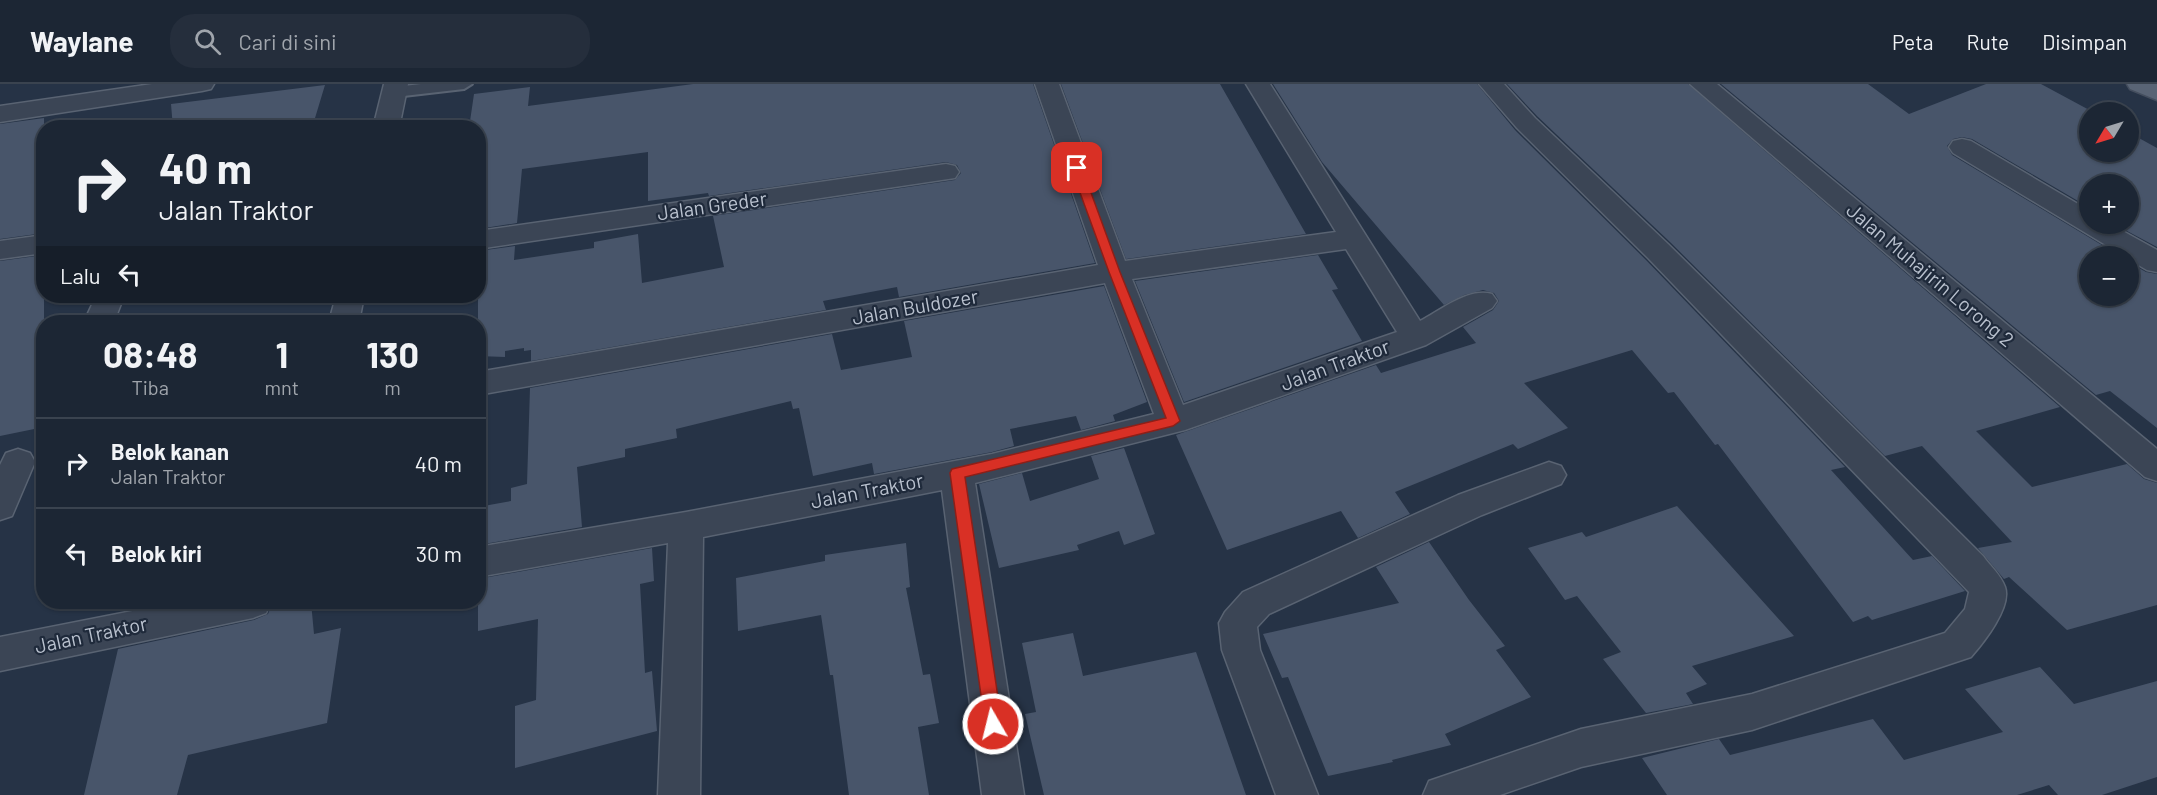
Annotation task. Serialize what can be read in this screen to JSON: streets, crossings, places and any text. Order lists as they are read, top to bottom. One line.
{"streets":{"street":["Jalan Greder","Jalan Muhajirin Lorong 2","Jalan Buldozer","Jalan Traktor"]},"north":"bottom left","page":{"header":"Waylane","search":"Cari di sini","nav":["Peta","Rute","Disimpan"],"map_buttons":["+","−"],"turn":["40 m","Jalan Traktor"],"then":"Lalu","eta":["08:48","Tiba","1","mnt","130","m"],"list":[{"name":"Belok kanan","note":"Jalan Traktor","value":"40 m"},{"name":"Belok kiri","value":"30 m"}]}}
